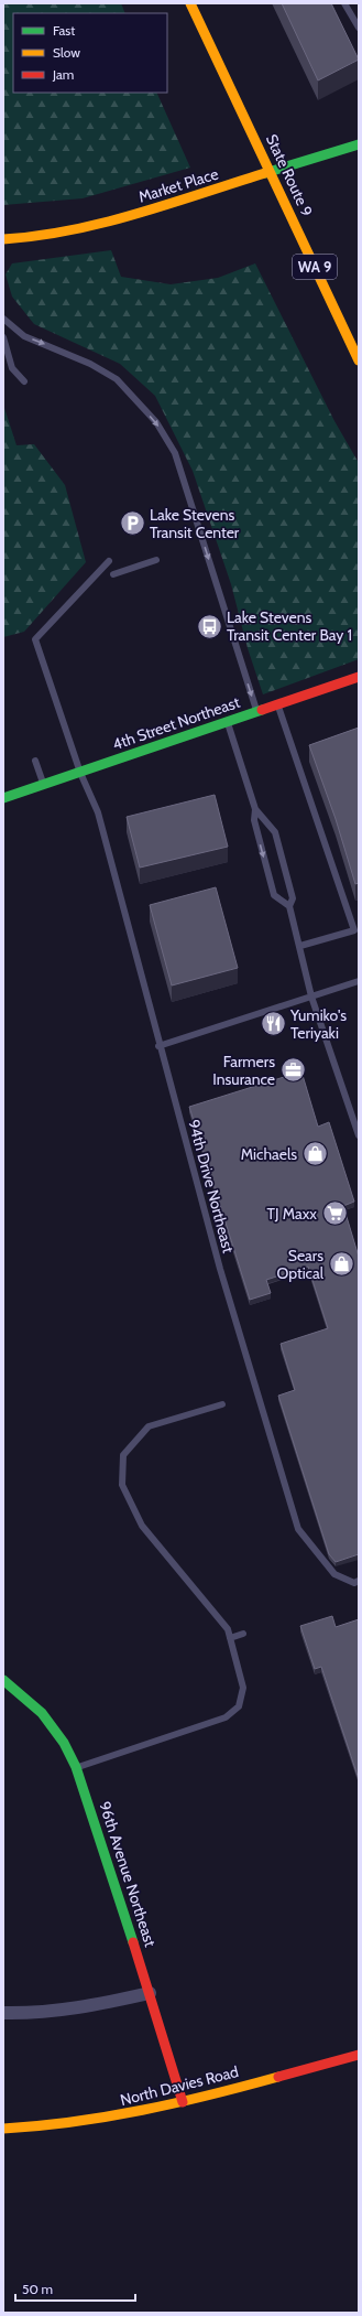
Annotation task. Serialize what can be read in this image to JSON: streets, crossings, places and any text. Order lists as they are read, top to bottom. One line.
{"streets":{"street":["State Route 9","Market Place","WA 9","4th Street Northeast","96th Avenue Northeast","North Davies Road"],"lane":["94th Drive Northeast"]},"crossings":[["State Route 9","Market Place"],["4th Street Northeast","94th Drive Northeast"],["96th Avenue Northeast","North Davies Road"]],"places":{"parking":["Lake Stevens Transit Center"],"bus stop":["Lake Stevens Transit Center Bay 1"],"restaurant":["Yumiko's Teriyaki"],"office":["Farmers Insurance"],"shop":["Michaels","Sears Optical"],"supermarket":["TJ Maxx"]},"legend":["Fast","Slow","Jam"],"scale_bar":"50 m"}
